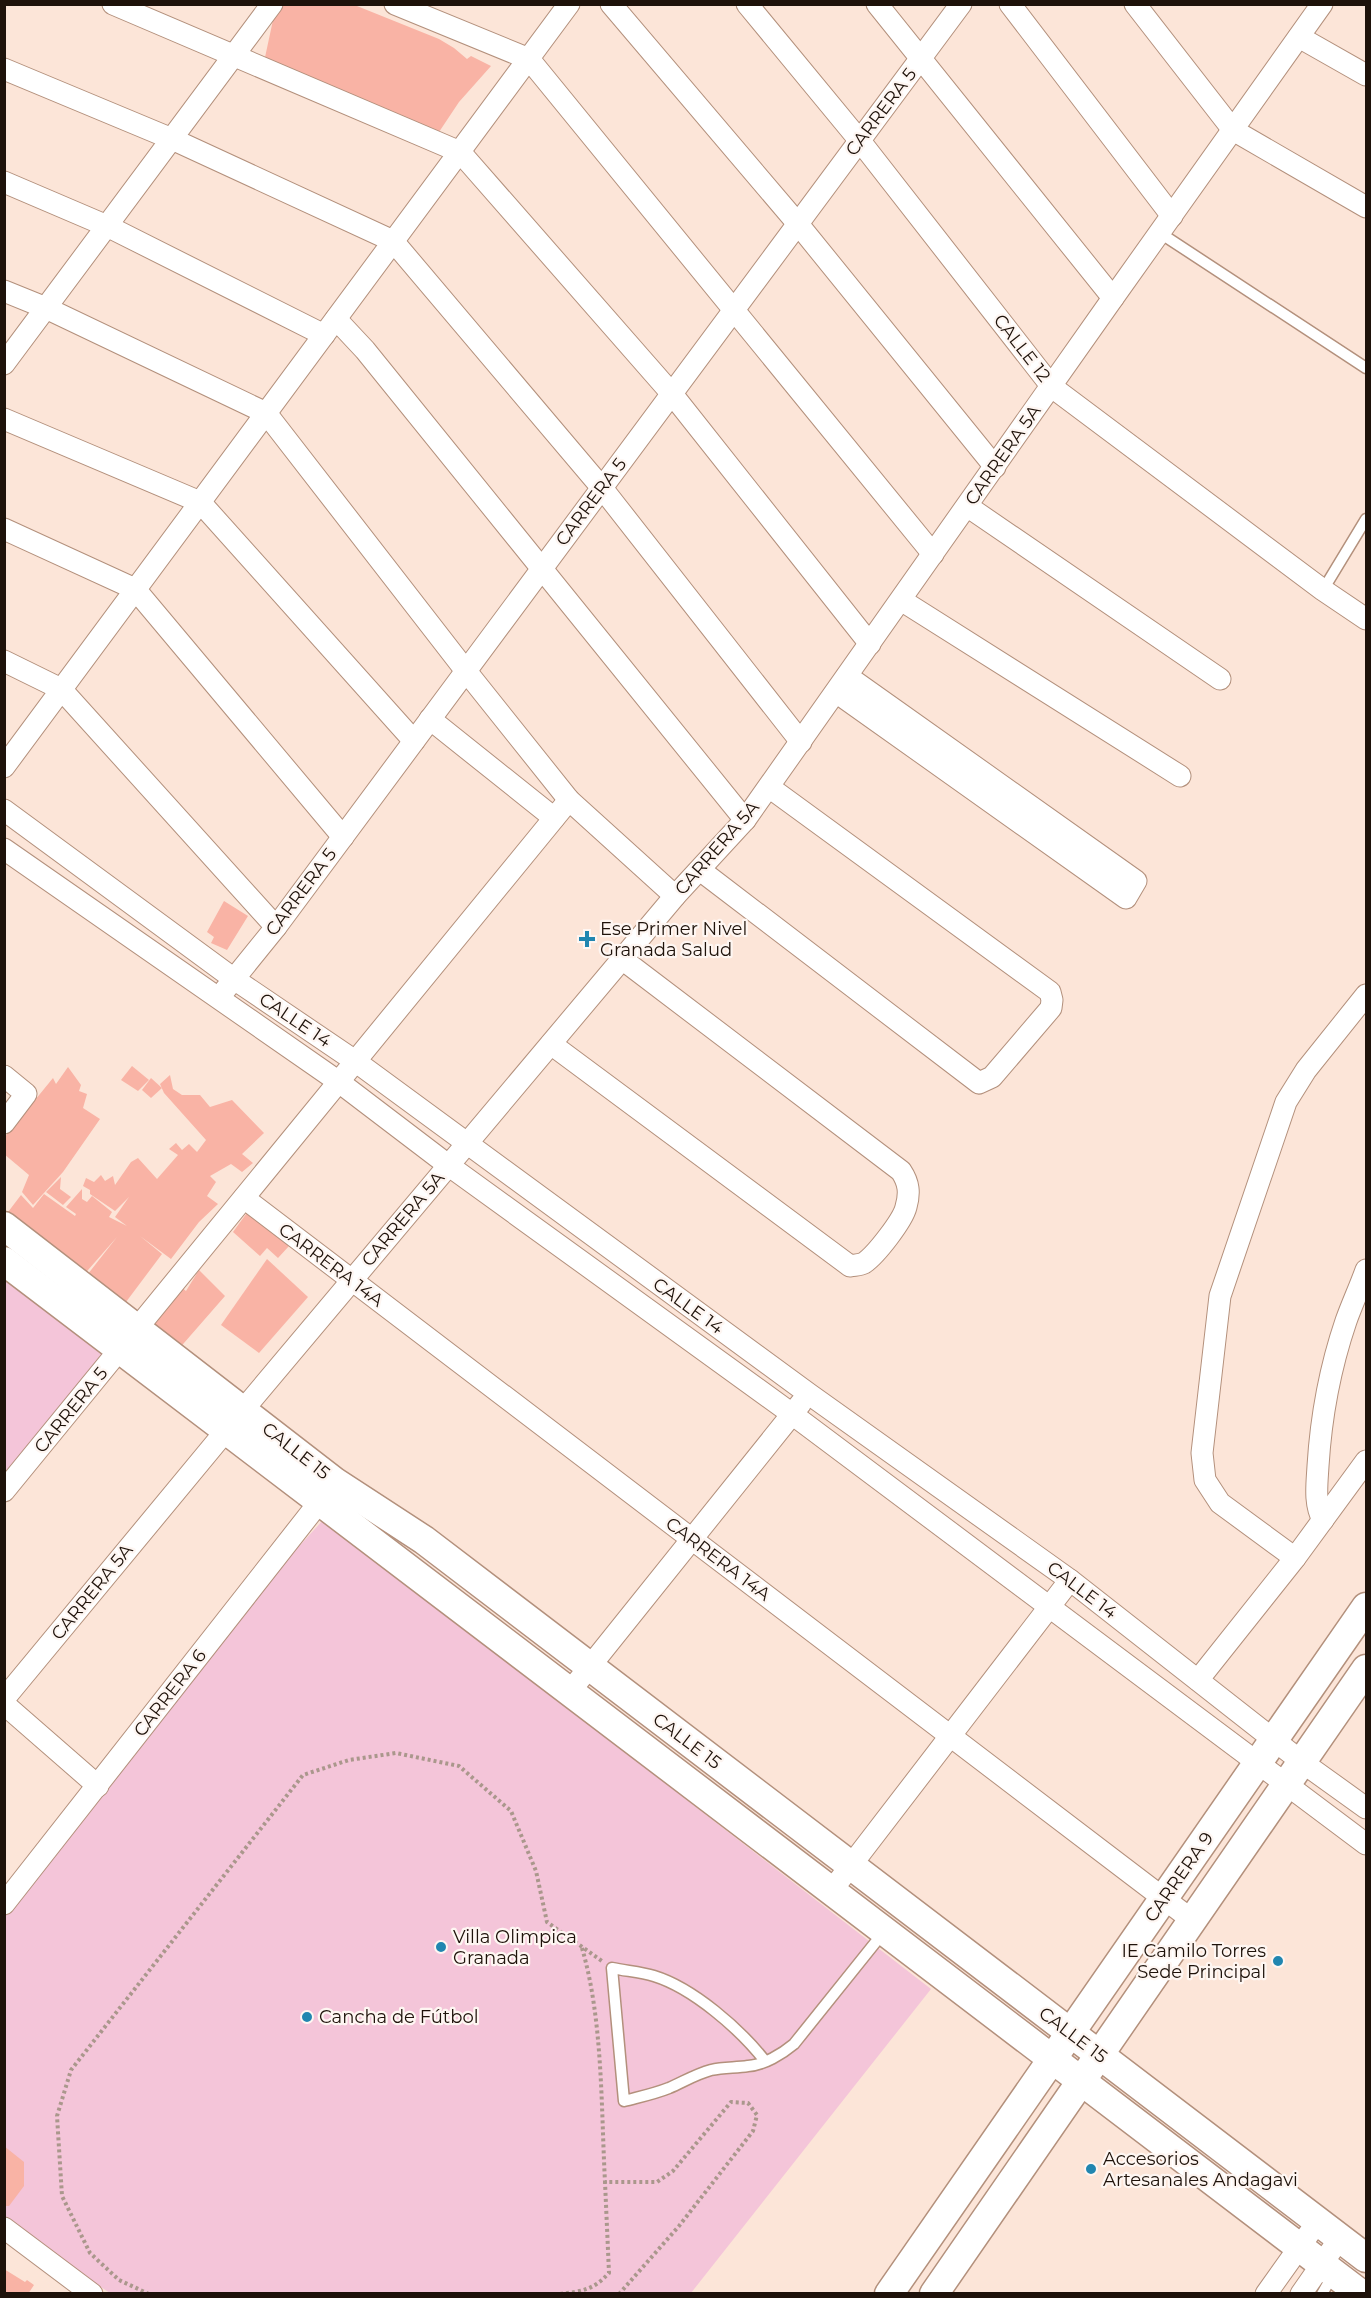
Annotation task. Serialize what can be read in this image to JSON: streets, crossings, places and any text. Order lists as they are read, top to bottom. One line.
{"streets":{"street":["CARRERA 5","CALLE 12","CARRERA 5A","CALLE 14","CARRERA 14A","CALLE 15","CARRERA 6","CARRERA 9"]},"crossings":[["CARRERA 5","CALLE 12"],["CARRERA 5","CALLE 14"],["CARRERA 5","CARRERA 14A"],["CARRERA 5","CALLE 15"],["CALLE 12","CARRERA 5A"],["CARRERA 5A","CALLE 14"],["CARRERA 5A","CARRERA 14A"],["CARRERA 5A","CALLE 15"],["CALLE 14","CARRERA 9"],["CARRERA 14A","CARRERA 9"],["CALLE 15","CARRERA 6"],["CALLE 15","CARRERA 9"]],"places":{"health":["Ese Primer Nivel Granada Salud"],"other":["Villa Olimpica Granada","IE Camilo Torres Sede Principal","Cancha de Fútbol","Accesorios Artesanales Andagavi"]}}
